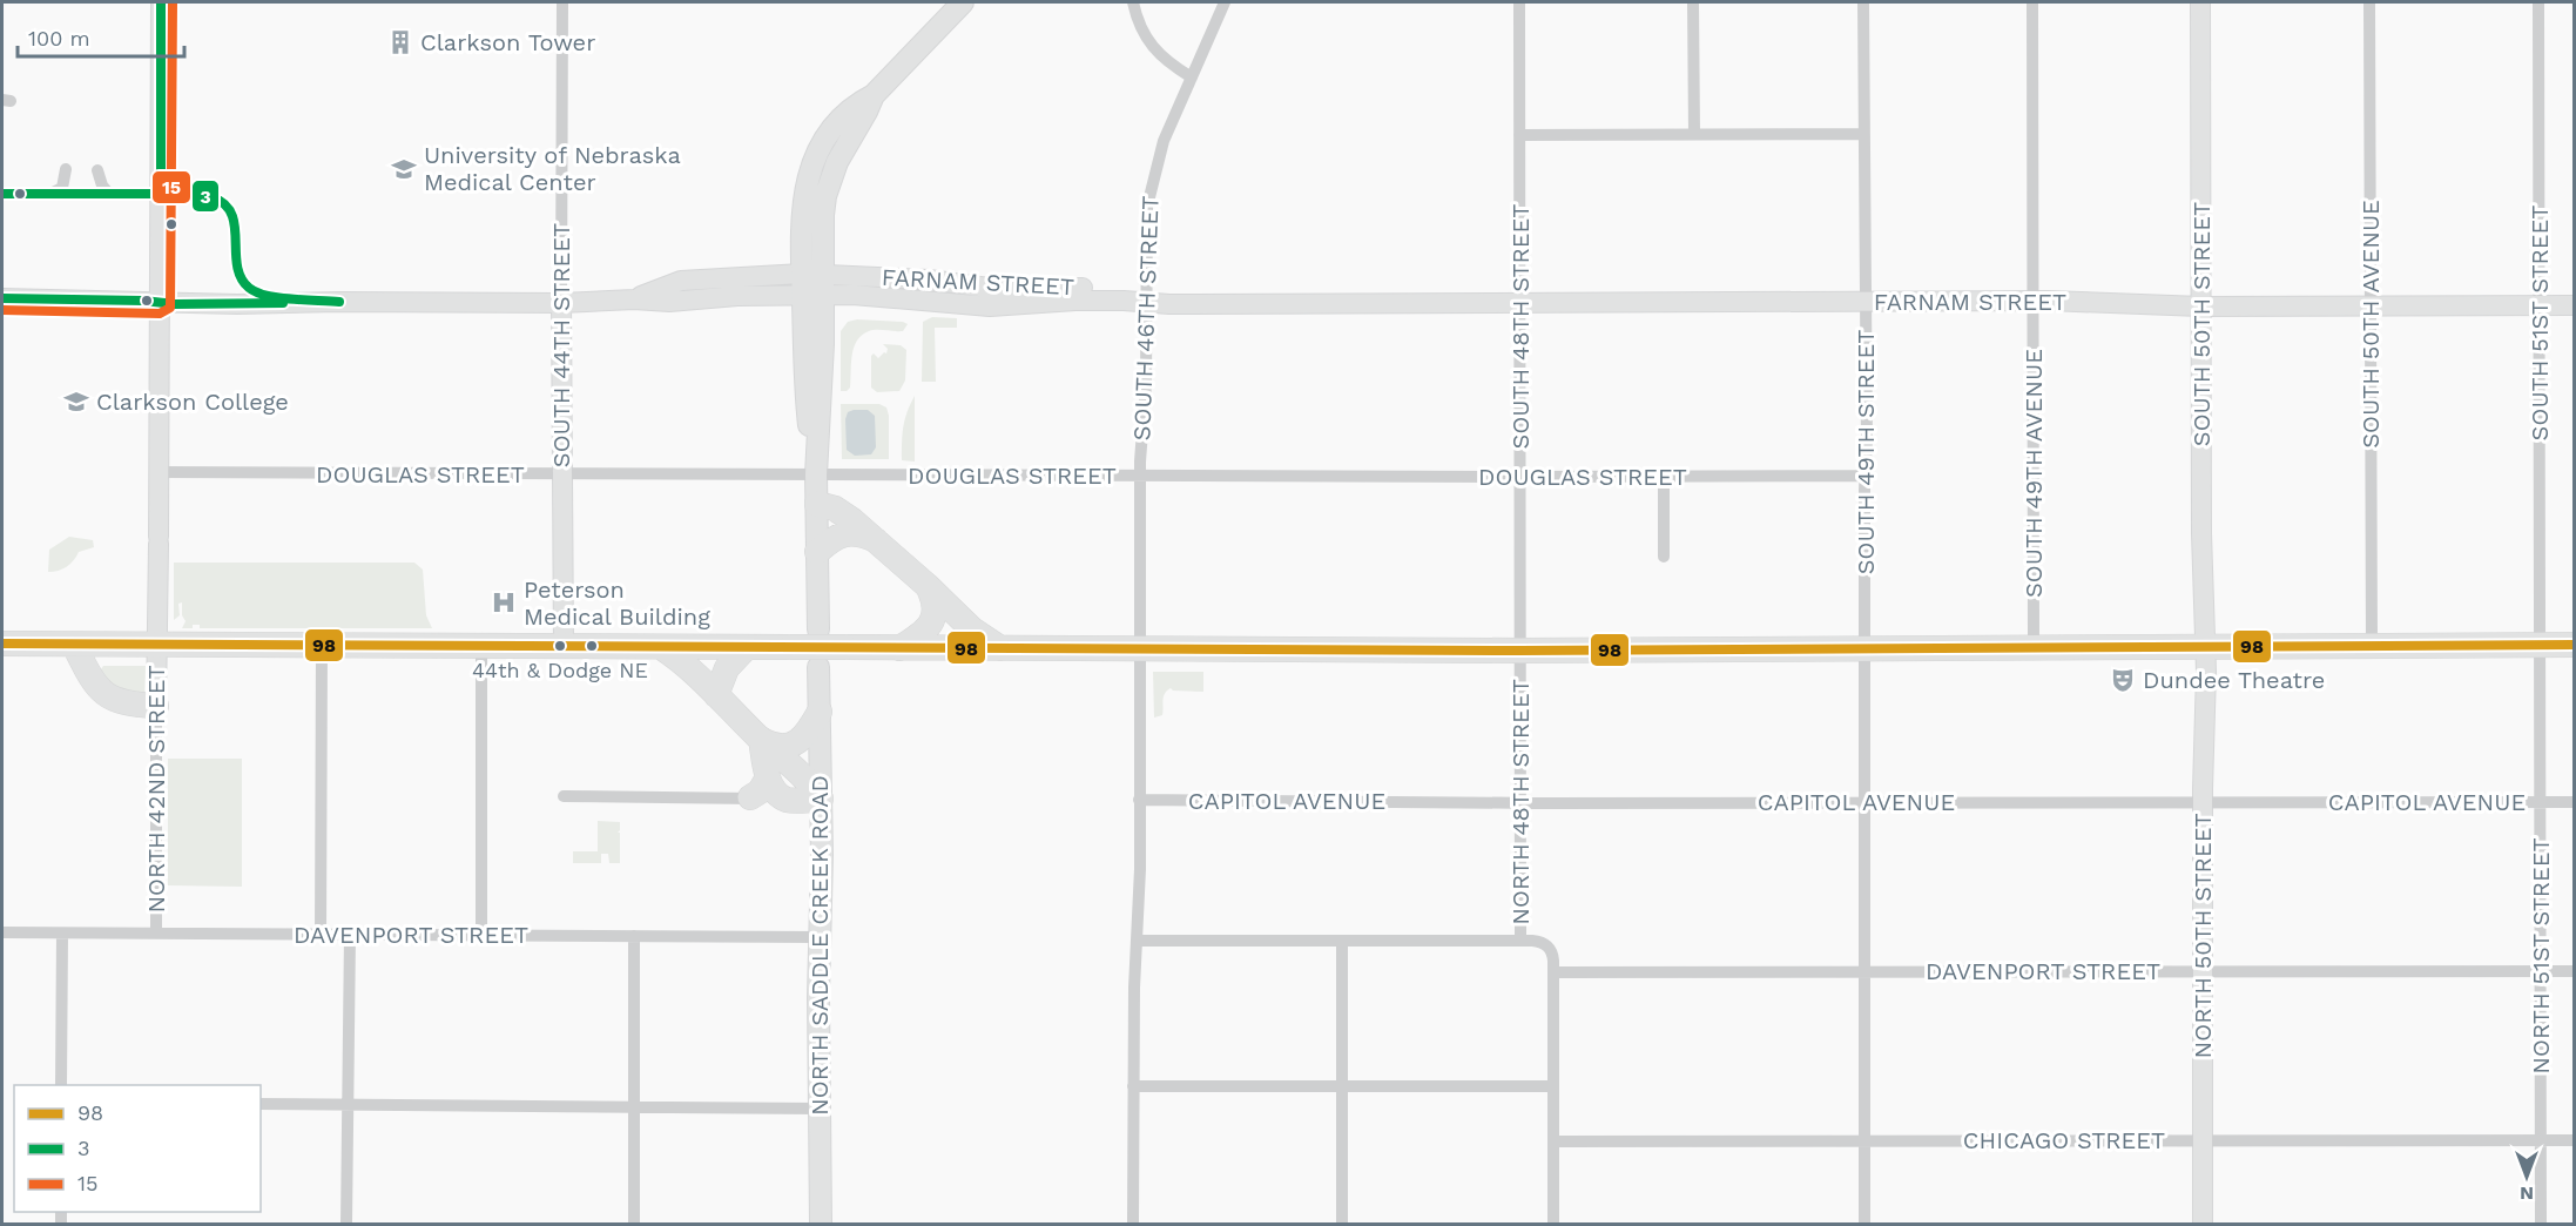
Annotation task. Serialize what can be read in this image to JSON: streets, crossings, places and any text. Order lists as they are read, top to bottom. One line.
{"streets":{"main road":["FARNAM STREET","SOUTH 50TH STREET","SOUTH 44TH STREET","NORTH 42ND STREET","NORTH 50TH STREET","NORTH SADDLE CREEK ROAD"],"street":["SOUTH 46TH STREET","SOUTH 51ST STREET","SOUTH 50TH AVENUE","SOUTH 48TH STREET","SOUTH 49TH STREET","SOUTH 49TH AVENUE","DOUGLAS STREET","CAPITOL AVENUE","NORTH 48TH STREET","DAVENPORT STREET","NORTH 51ST STREET","CHICAGO STREET"]},"crossings":[["FARNAM STREET","SOUTH 46TH STREET"],["FARNAM STREET","SOUTH 51ST STREET"],["FARNAM STREET","SOUTH 50TH STREET"],["FARNAM STREET","SOUTH 50TH AVENUE"],["FARNAM STREET","SOUTH 48TH STREET"],["FARNAM STREET","SOUTH 44TH STREET"],["FARNAM STREET","SOUTH 49TH STREET"],["FARNAM STREET","SOUTH 49TH AVENUE"],["FARNAM STREET","NORTH 42ND STREET"],["SOUTH 46TH STREET","DOUGLAS STREET"],["SOUTH 46TH STREET","CAPITOL AVENUE"],["SOUTH 51ST STREET","NORTH 51ST STREET"],["SOUTH 50TH STREET","NORTH 50TH STREET"],["SOUTH 48TH STREET","DOUGLAS STREET"],["SOUTH 48TH STREET","NORTH 48TH STREET"],["SOUTH 44TH STREET","DOUGLAS STREET"],["SOUTH 49TH STREET","DOUGLAS STREET"],["SOUTH 49TH STREET","CAPITOL AVENUE"],["SOUTH 49TH STREET","DAVENPORT STREET"],["SOUTH 49TH STREET","CHICAGO STREET"],["DOUGLAS STREET","NORTH 42ND STREET"],["NORTH 42ND STREET","DAVENPORT STREET"],["CAPITOL AVENUE","NORTH 48TH STREET"],["CAPITOL AVENUE","NORTH 50TH STREET"],["CAPITOL AVENUE","NORTH 51ST STREET"],["NORTH 48TH STREET","DAVENPORT STREET"],["NORTH 48TH STREET","CHICAGO STREET"],["DAVENPORT STREET","NORTH 50TH STREET"],["DAVENPORT STREET","NORTH SADDLE CREEK ROAD"],["DAVENPORT STREET","NORTH 51ST STREET"],["NORTH 50TH STREET","CHICAGO STREET"],["NORTH 51ST STREET","CHICAGO STREET"]],"places":{"building":["Clarkson Tower"],"school or university":["University of Nebraska Medical Center","Clarkson College"],"hospital":["Peterson Medical Building"],"other":["44th & Dodge NE"],"theatre":["Dundee Theatre"]},"lines":["transit line 3","transit line 15","transit line 98"],"legend":["98","3","15"],"scale_bar":"100 m","north":"bottom"}
